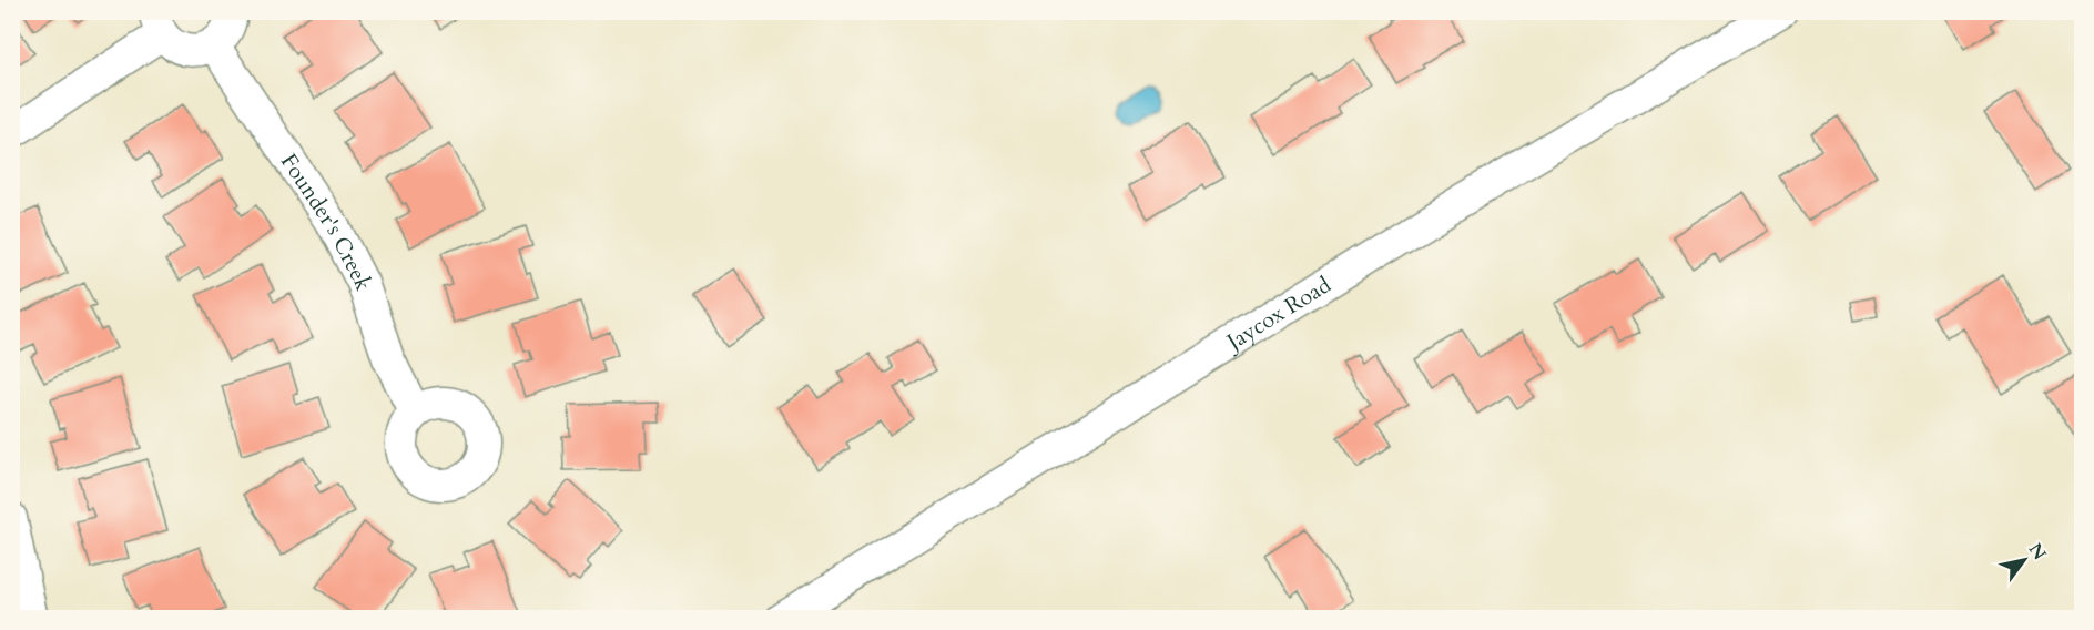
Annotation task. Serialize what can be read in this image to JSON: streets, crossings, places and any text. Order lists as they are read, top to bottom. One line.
{"streets":{"street":["Founder's Creek","Jaycox Road"]},"north":"top right"}
